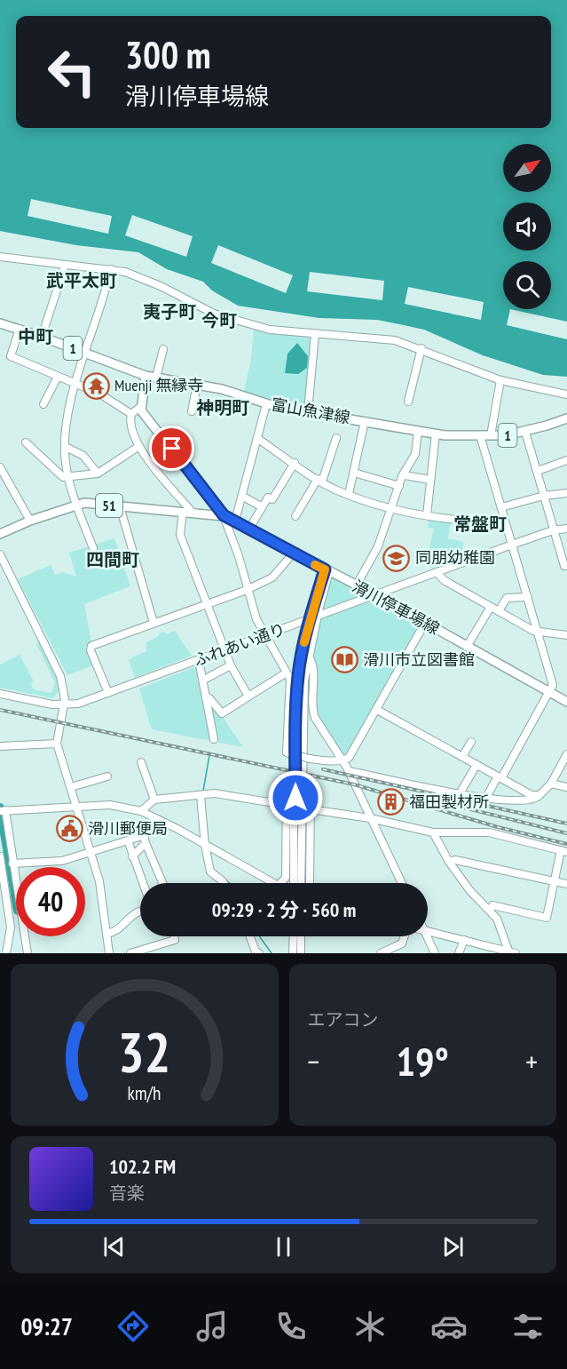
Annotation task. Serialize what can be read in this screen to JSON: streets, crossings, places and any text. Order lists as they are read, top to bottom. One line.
{"streets":{"main road":["1","富山魚津線","51","滑川停車場線"],"street":["ふれあい通り"]},"crossings":[["51","滑川停車場線"],["滑川停車場線","ふれあい通り"]],"districts":["武平太町","夷子町","今町","中町","神明町","常盤町","四間町"],"places":{"temple":["Muenji 無縁寺"],"school or university":["同朋幼稚園"],"library":["滑川市立図書館"],"building":["福田製材所"],"public building":["滑川郵便局"]},"north":"top right","page":{"turn":["300 m","滑川停車場線"],"limit":"40","trip":"09:29 · 2 分 · 560 m","tile":"エアコン","heat":["−","19°","+"],"song":["102.2 FM","音楽"],"tabs":"09:27","gauge":["32","km/h"]}}
